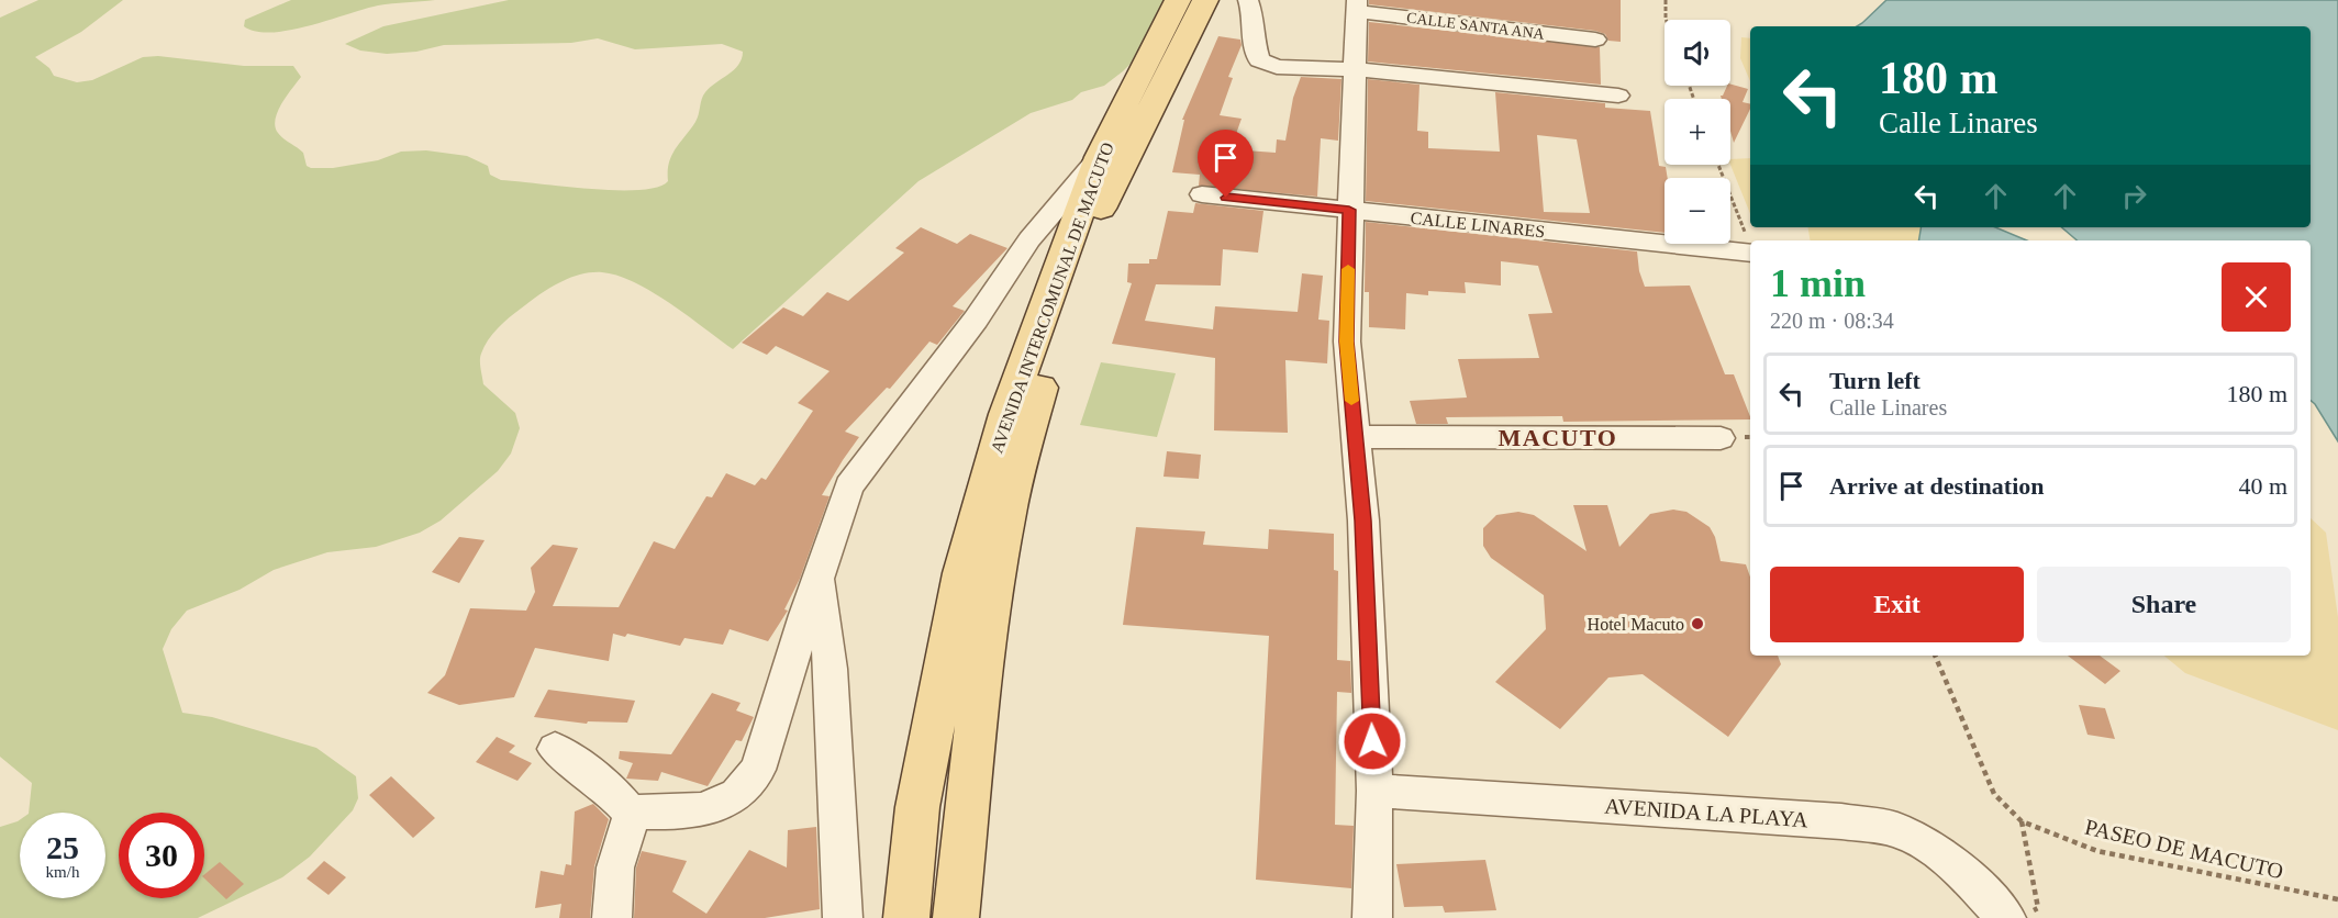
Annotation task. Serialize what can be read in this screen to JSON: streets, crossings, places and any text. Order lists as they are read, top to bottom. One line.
{"streets":{"main road":["AVENIDA INTERCOMUNAL DE MACUTO"],"street":["CALLE SANTA ANA","CALLE LINARES","AVENIDA LA PLAYA"],"path":["PASEO DE MACUTO"]},"districts":["MACUTO"],"places":["Hotel Macuto"],"page":{"map_buttons":["+","−"],"turn":["180 m","Calle Linares"],"heading":["1 min","220 m · 08:34"],"list":[{"name":"Turn left","note":"Calle Linares","value":"180 m"},{"name":"Arrive at destination","value":"40 m"}],"buttons":["Exit","Share"],"speed":"25 km/h","limit":"30"}}
